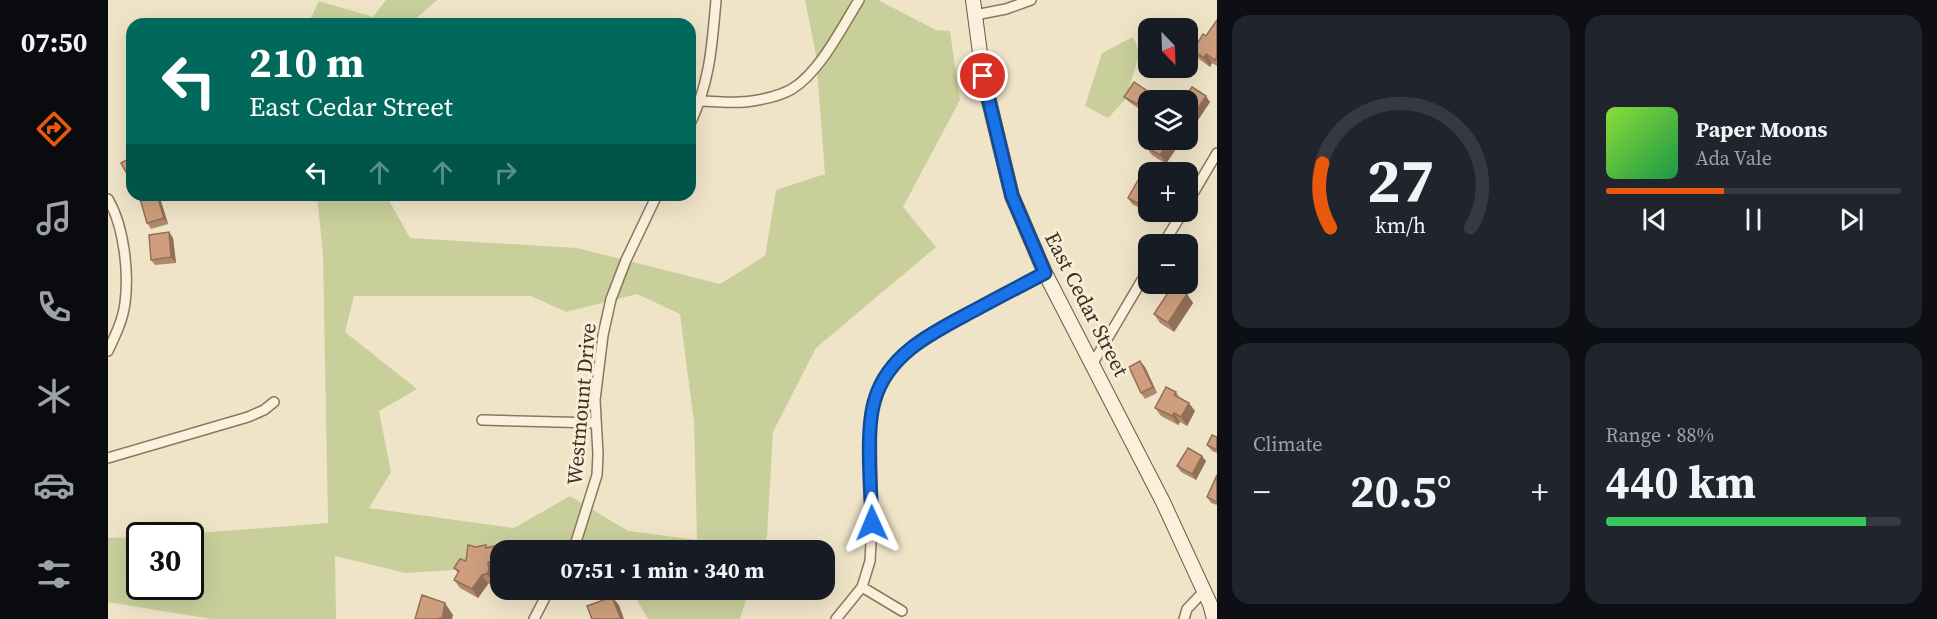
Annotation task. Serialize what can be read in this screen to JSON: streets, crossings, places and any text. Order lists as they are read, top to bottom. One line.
{"streets":{"main road":["East Cedar Street"],"street":["Westmount Drive"]},"north":"bottom right","page":{"tabs":"07:50","map_buttons":["+","−"],"turn":["210 m","East Cedar Street"],"song":["Paper Moons","Ada Vale"],"tile":["Climate",["Range · 88%","440 km"]],"heat":["−","20.5°","+"],"limit":"30","trip":"07:51 · 1 min · 340 m","gauge":["27","km/h"]}}
